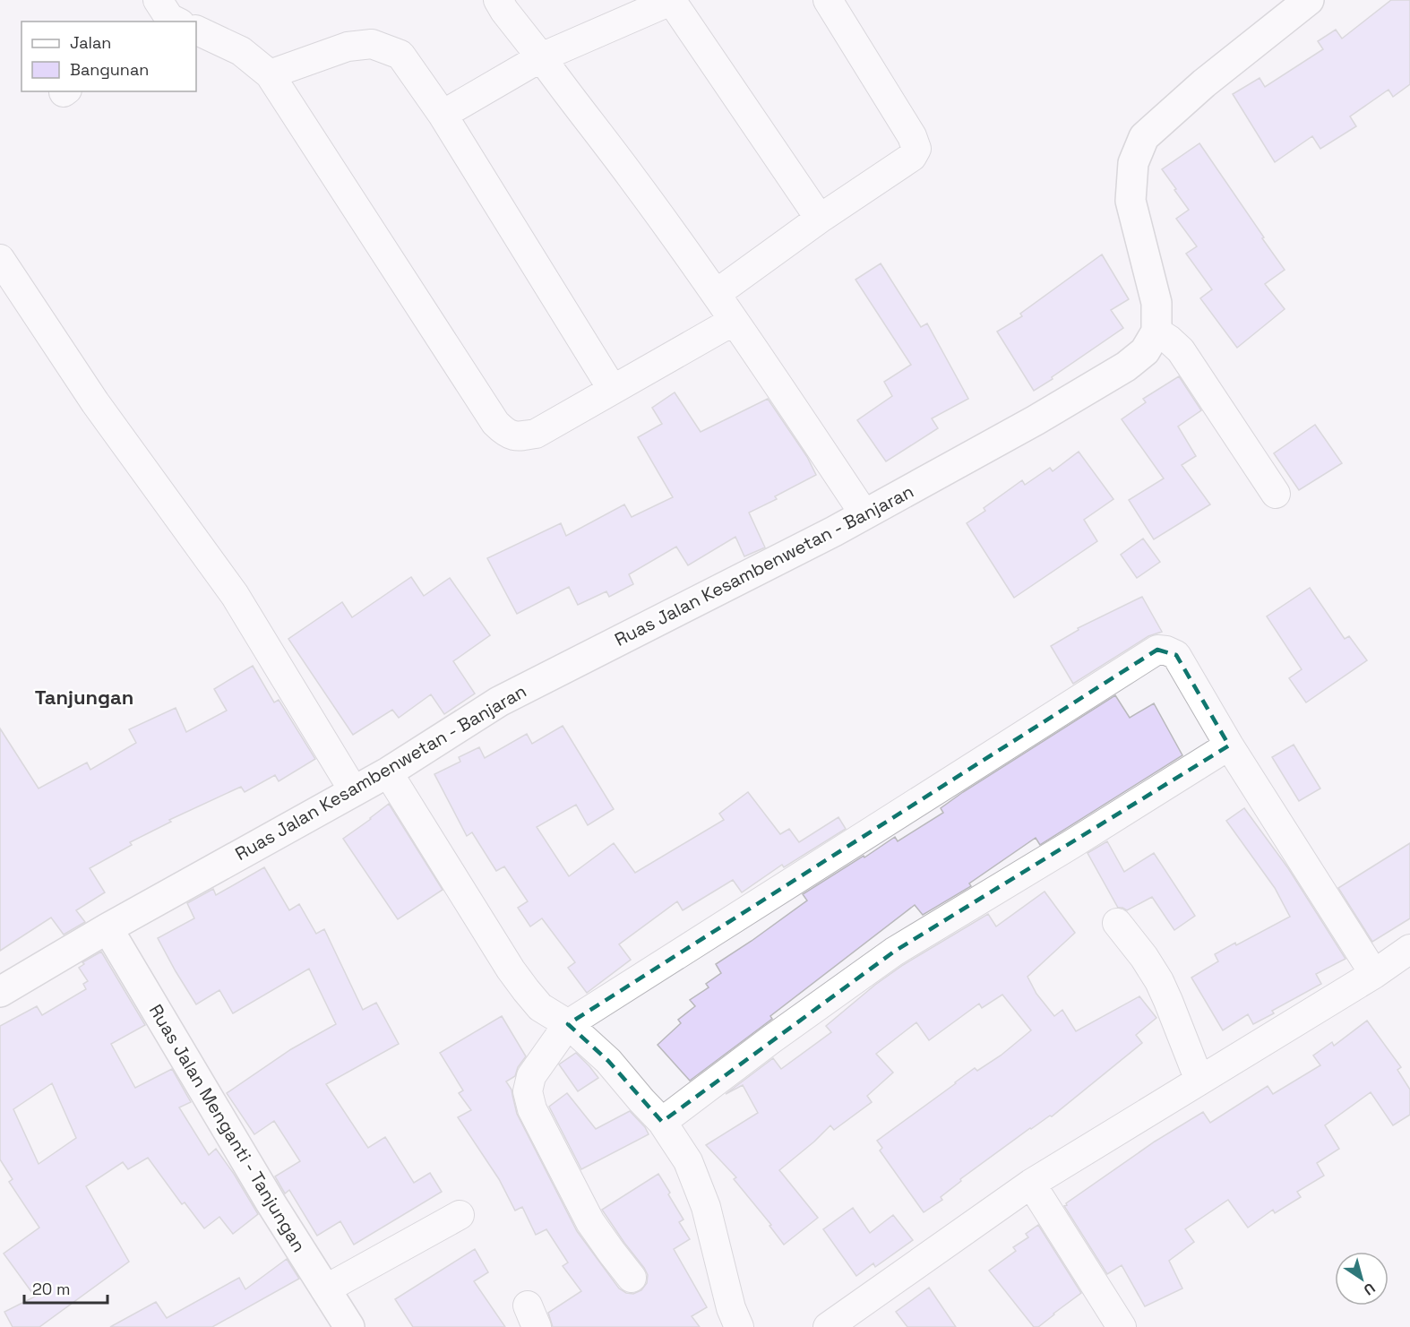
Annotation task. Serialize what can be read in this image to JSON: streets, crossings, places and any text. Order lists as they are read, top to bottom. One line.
{"streets":{"main road":["Ruas Jalan Kesambenwetan - Banjaran","Ruas Jalan Menganti - Tanjungan"]},"crossings":[["Ruas Jalan Kesambenwetan - Banjaran","Ruas Jalan Menganti - Tanjungan"]],"districts":["Tanjungan"],"legend":["Jalan","Bangunan"],"scale_bar":"20 m","north":"bottom right"}
